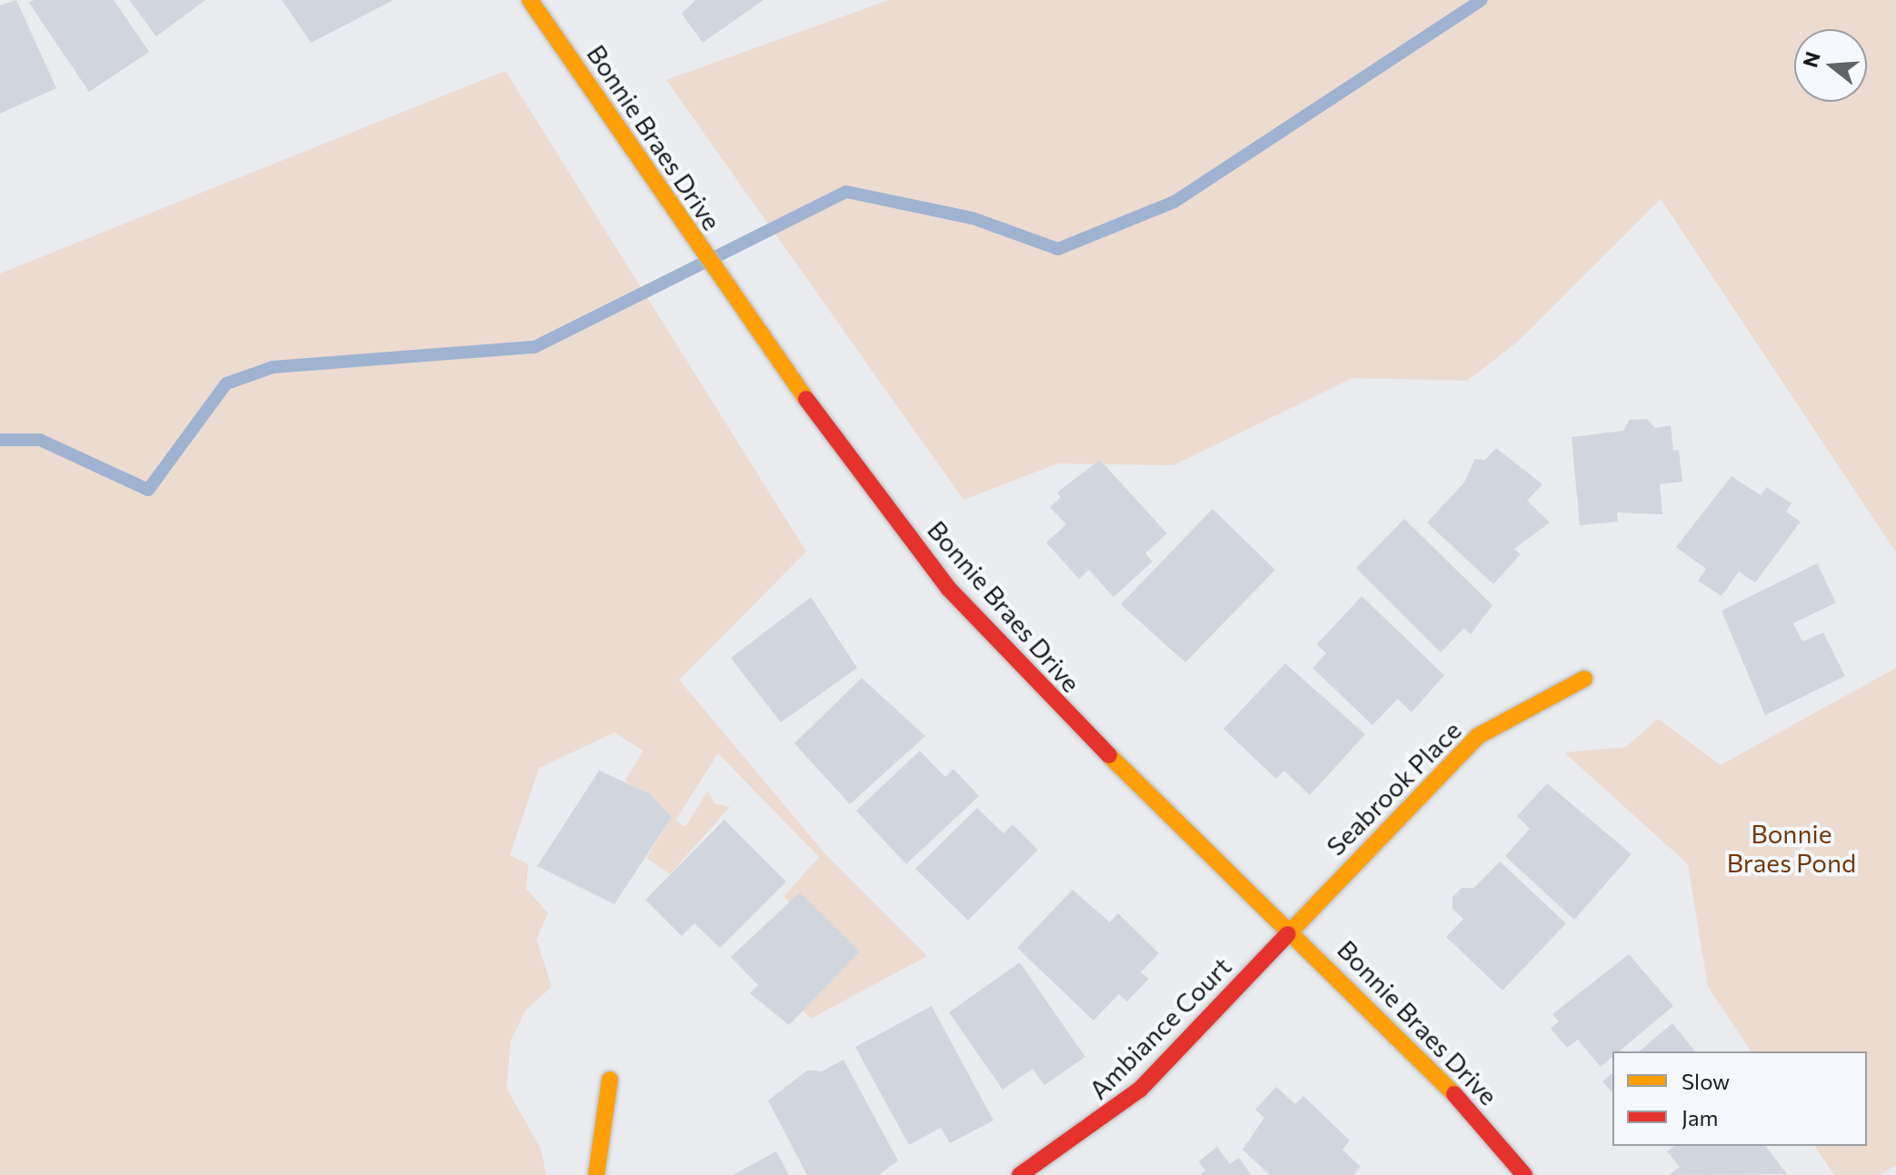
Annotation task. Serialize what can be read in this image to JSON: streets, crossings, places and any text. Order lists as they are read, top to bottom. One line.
{"streets":{"street":["Bonnie Braes Drive","Seabrook Place","Ambiance Court"]},"crossings":[["Bonnie Braes Drive","Seabrook Place"],["Bonnie Braes Drive","Ambiance Court"],["Seabrook Place","Ambiance Court"]],"parks":["Bonnie Braes Pond"],"legend":["Slow","Jam"],"north":"left"}
